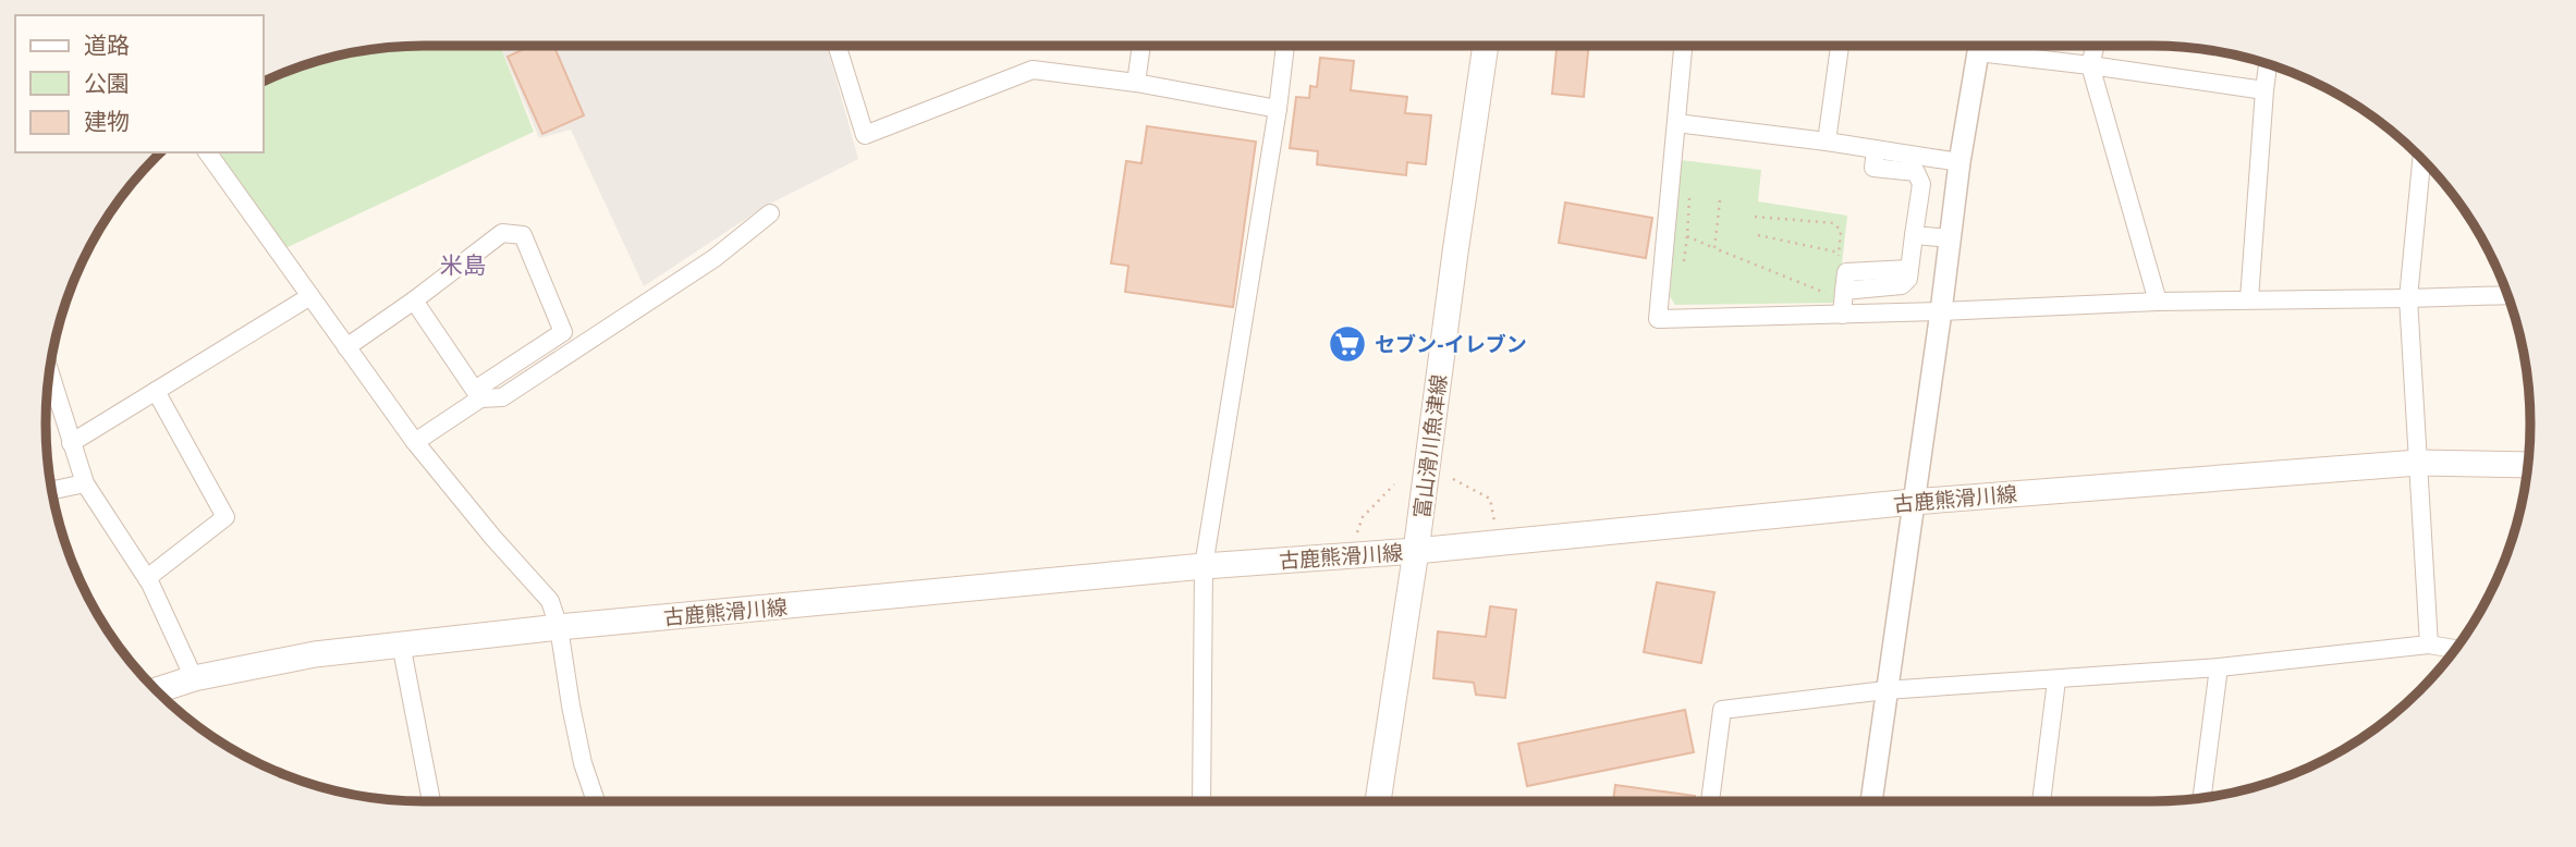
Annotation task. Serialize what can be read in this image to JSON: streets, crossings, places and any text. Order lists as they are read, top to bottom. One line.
{"streets":{"main road":["富山滑川魚津線","古鹿熊滑川線"]},"crossings":[["富山滑川魚津線","古鹿熊滑川線"]],"districts":["米島"],"places":{"supermarket":["セブン-イレブン"]},"legend":["道路","公園","建物"]}
